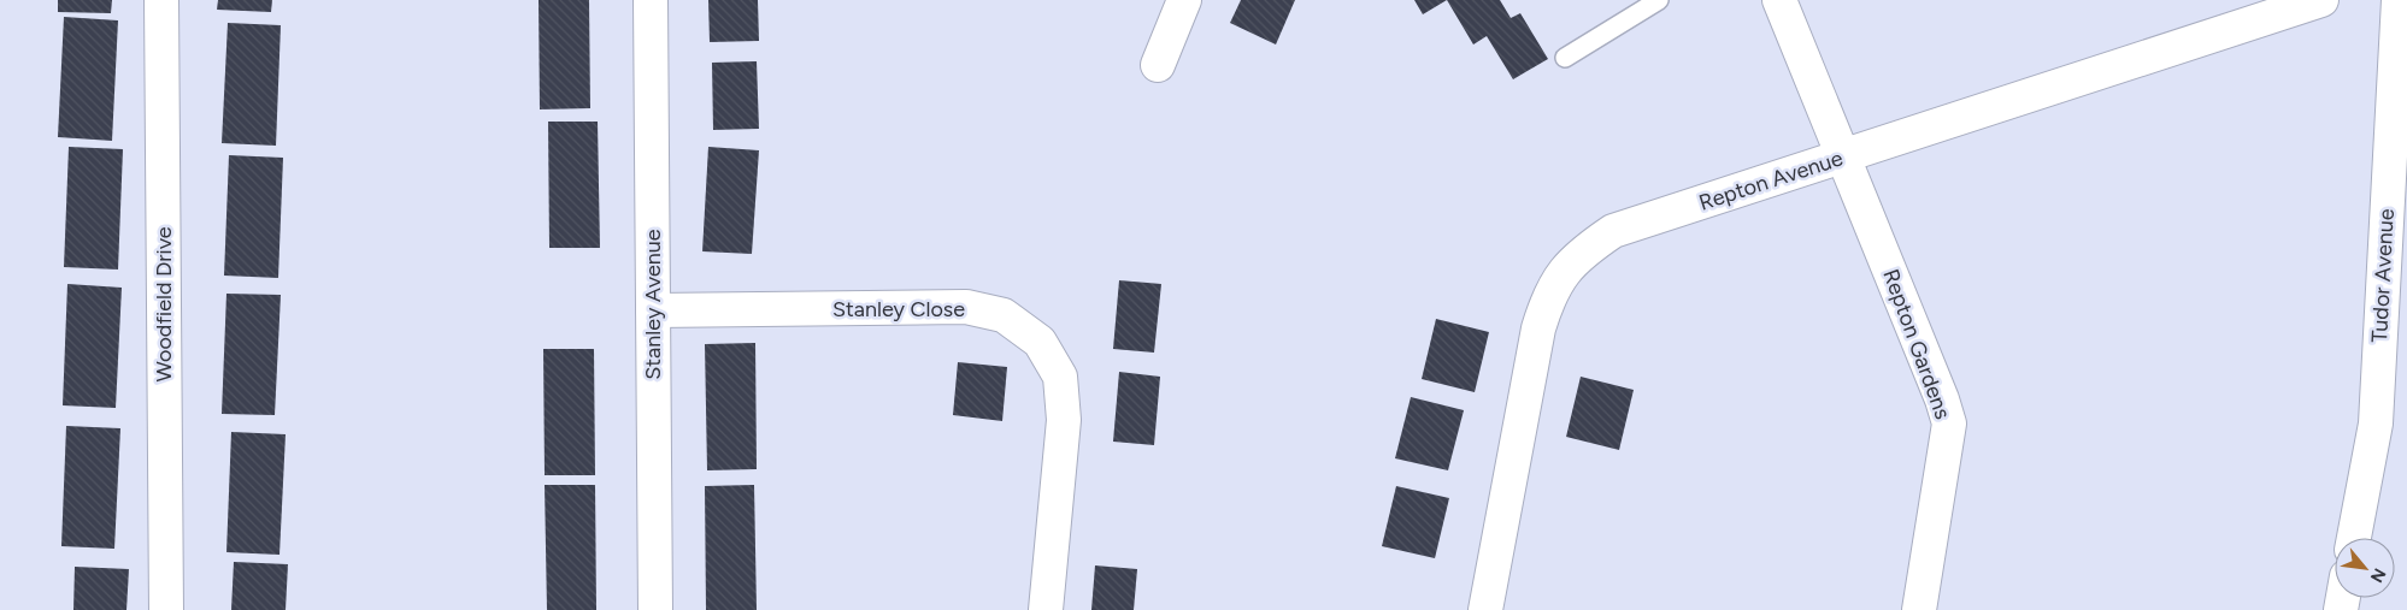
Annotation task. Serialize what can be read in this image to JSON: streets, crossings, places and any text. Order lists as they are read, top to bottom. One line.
{"streets":{"street":["Repton Avenue","Tudor Avenue","Woodfield Drive","Stanley Avenue","Stanley Close","Repton Gardens"]},"crossings":[["Repton Avenue","Repton Gardens"],["Stanley Avenue","Stanley Close"]],"north":"bottom right"}
